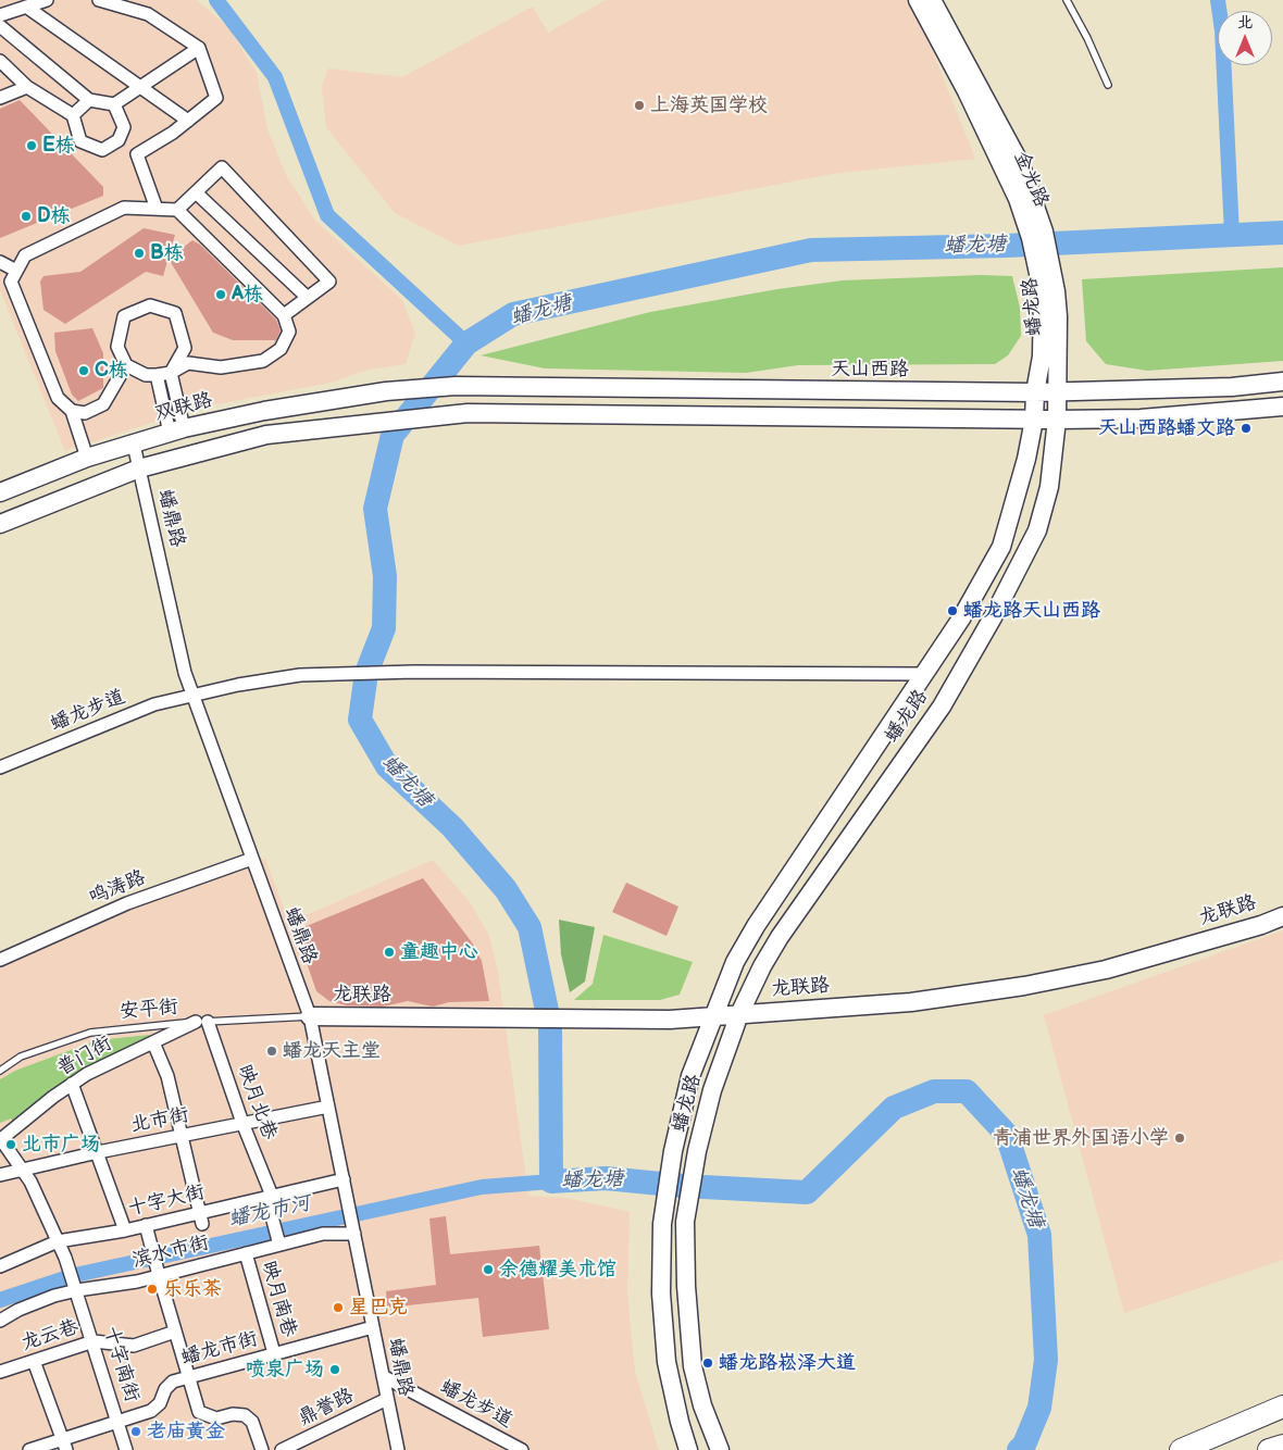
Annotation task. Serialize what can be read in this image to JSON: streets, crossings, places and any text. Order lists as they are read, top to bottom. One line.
{"streets":{"main road":["金光路","蟠龙路","天山西路","双联路","龙联路"],"street":["蟠鼎路","蟠龙步道","鸣涛路","普门街","映月北巷","北市街","十字大街","滨水市街","映月南巷","龙云巷","蟠龙市街","十字南街","鼎誉路"],"lane":["安平街"]},"crossings":[["金光路","蟠龙路"],["蟠龙路","天山西路"],["蟠龙路","蟠龙步道"],["蟠龙路","龙联路"],["天山西路","双联路"],["双联路","蟠鼎路"],["蟠鼎路","蟠龙步道"],["蟠鼎路","鸣涛路"],["蟠鼎路","龙联路"],["蟠鼎路","安平街"],["蟠鼎路","北市街"],["蟠鼎路","十字大街"],["蟠鼎路","滨水市街"],["蟠鼎路","蟠龙市街"],["蟠鼎路","鼎誉路"],["龙联路","安平街"],["安平街","普门街"],["安平街","映月北巷"],["普门街","映月北巷"],["映月北巷","北市街"],["映月北巷","十字大街"],["映月北巷","滨水市街"],["十字大街","十字南街"],["滨水市街","映月南巷"],["滨水市街","十字南街"],["映月南巷","蟠龙市街"],["龙云巷","十字南街"],["蟠龙市街","十字南街"]],"water":["蟠龙塘","蟠龙市河"],"places":["上海英国学校","E栋","D栋","B栋","A栋","C栋","天山西路蟠文路","蟠龙路天山西路","童趣中心","蟠龙天主堂","青浦世界外国语小学","北市广场","余德耀美术馆","乐乐茶","星巴克","蟠龙路崧泽大道","喷泉广场","老庙黄金"],"north":"top"}
